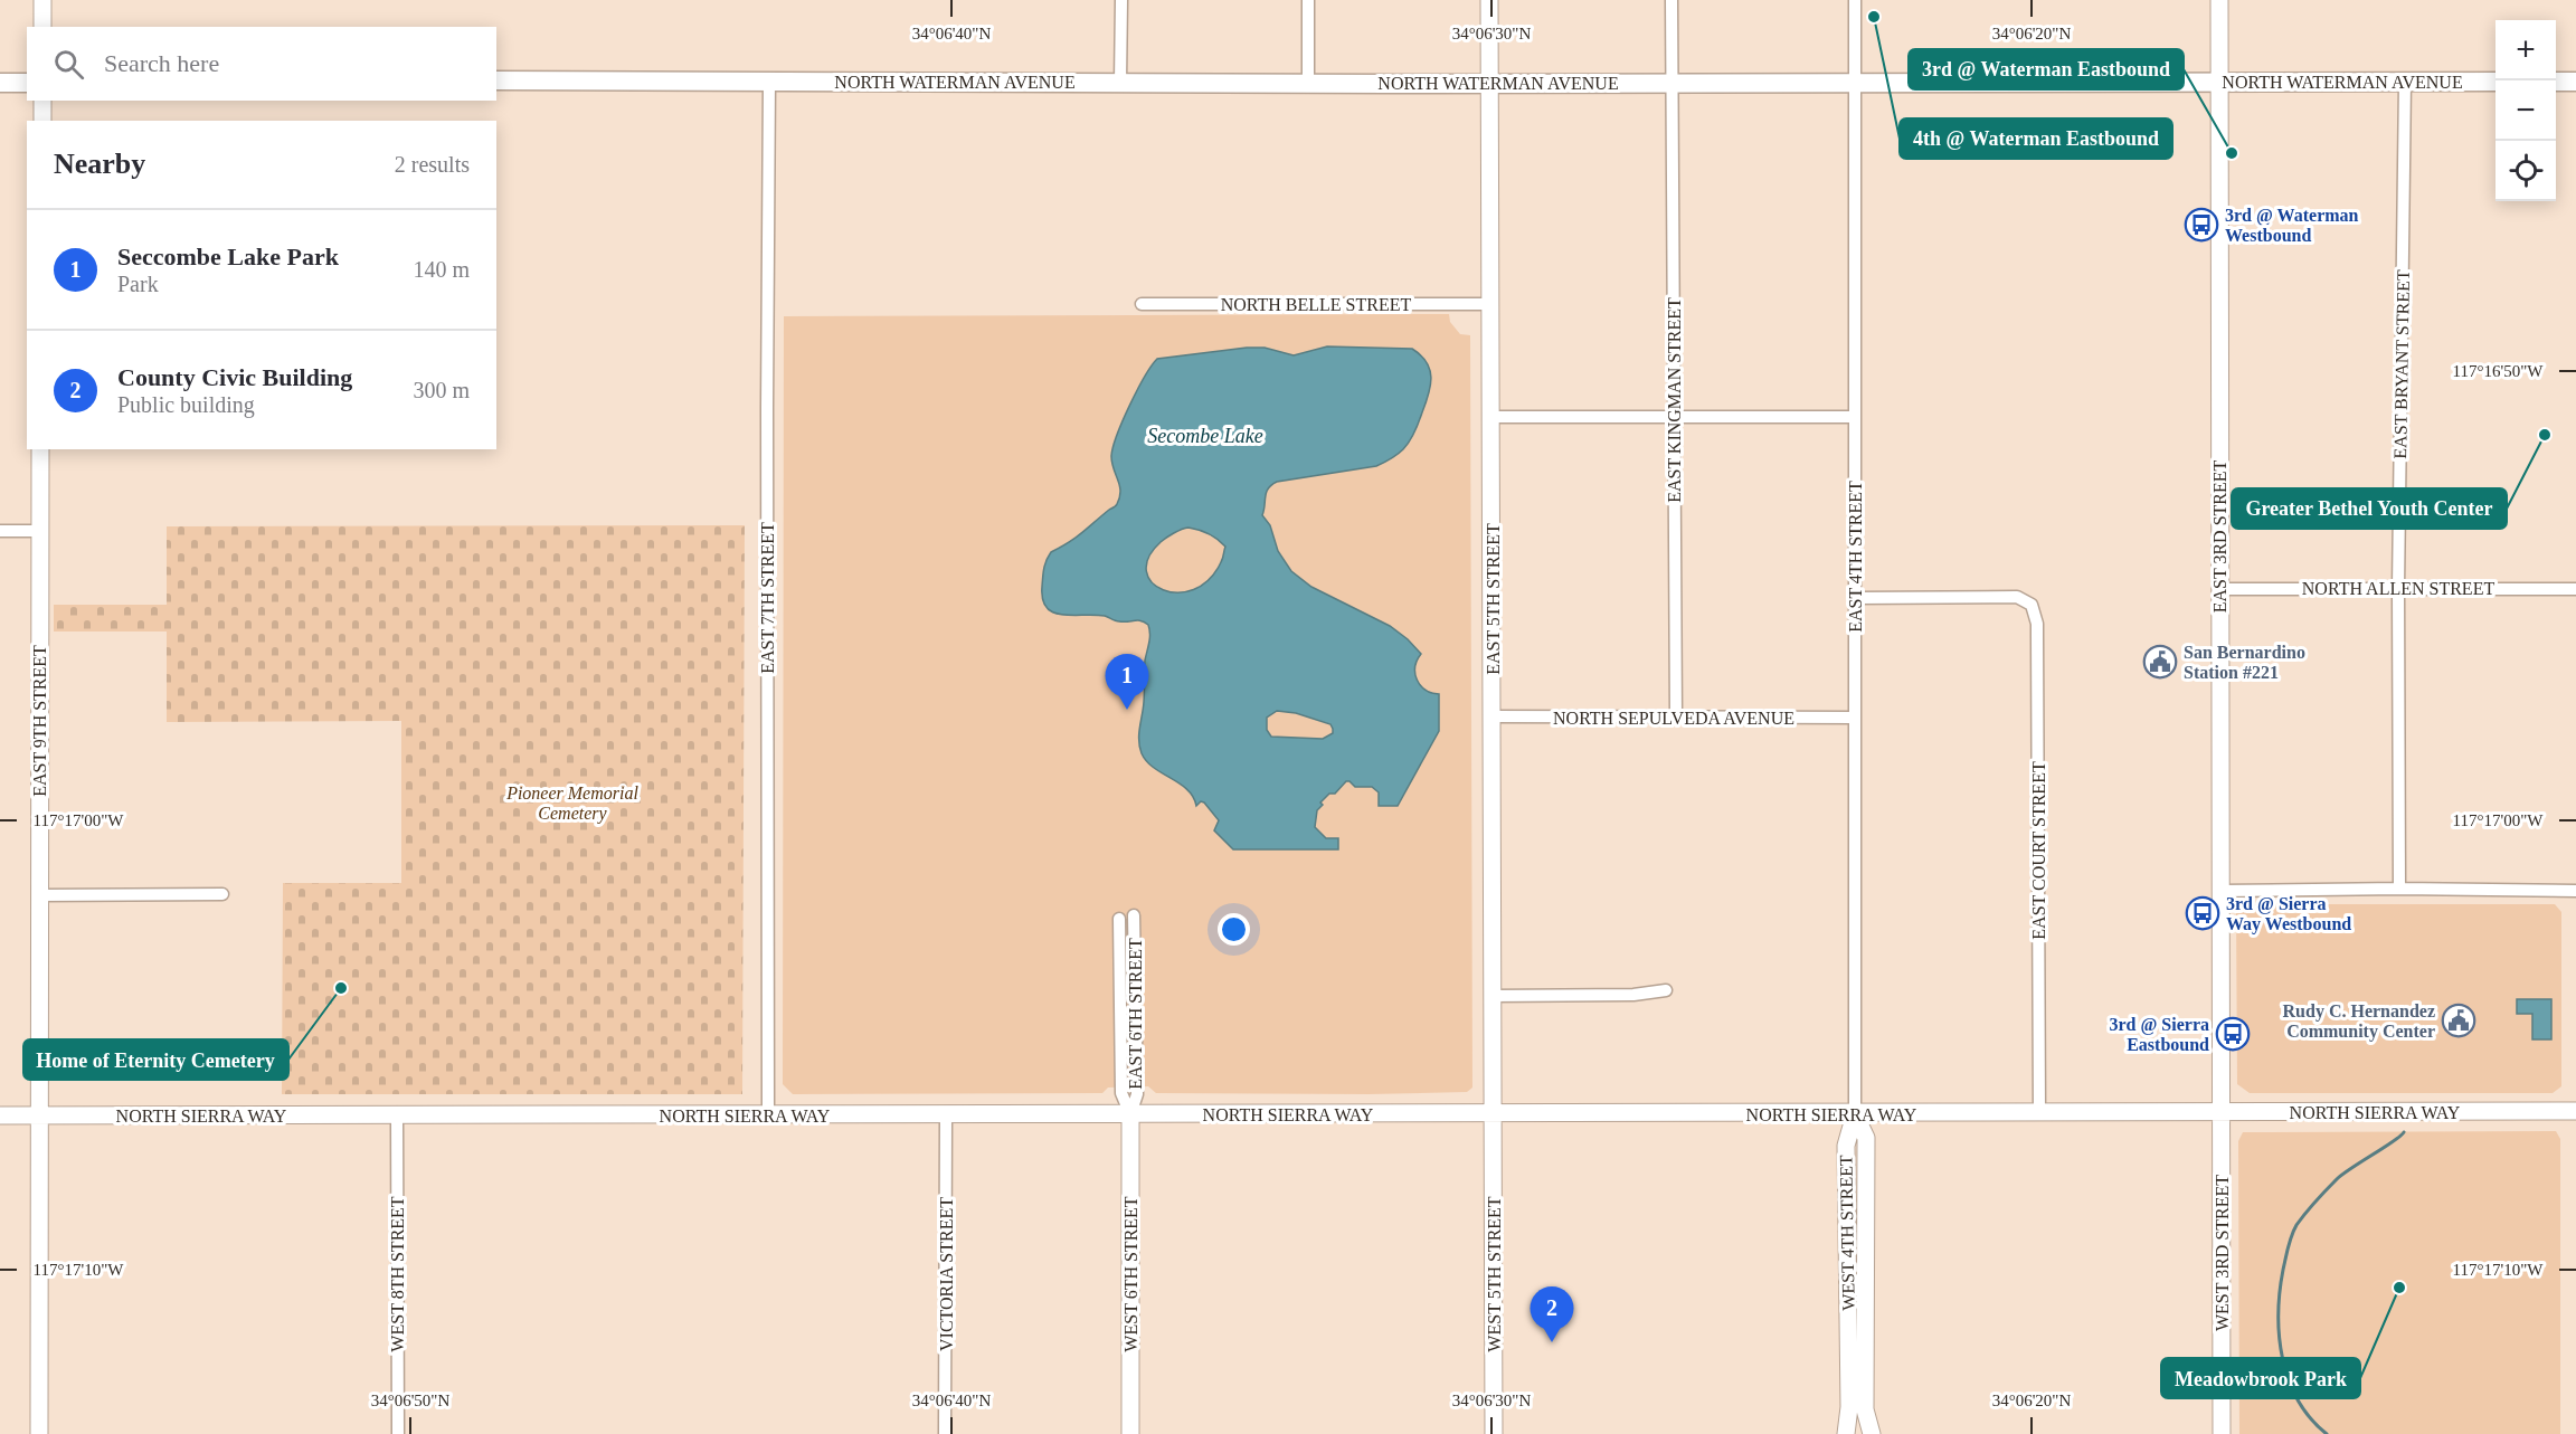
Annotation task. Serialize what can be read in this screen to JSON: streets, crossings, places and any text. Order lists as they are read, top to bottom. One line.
{"streets":{"main road":["NORTH WATERMAN AVENUE"],"street":["NORTH BELLE STREET","EAST BRYANT STREET","EAST KINGMAN STREET","EAST 3RD STREET","EAST 4TH STREET","NORTH ALLEN STREET","EAST 7TH STREET","EAST 5TH STREET","NORTH SEPULVEDA AVENUE","EAST 9TH STREET","EAST COURT STREET","EAST 6TH STREET","NORTH SIERRA WAY","WEST 4TH STREET","WEST 3RD STREET","WEST 8TH STREET","VICTORIA STREET","WEST 6TH STREET","WEST 5TH STREET"]},"crossings":[["NORTH WATERMAN AVENUE","EAST BRYANT STREET"],["NORTH WATERMAN AVENUE","EAST KINGMAN STREET"],["NORTH WATERMAN AVENUE","EAST 3RD STREET"],["NORTH WATERMAN AVENUE","EAST 4TH STREET"],["NORTH WATERMAN AVENUE","EAST 7TH STREET"],["NORTH WATERMAN AVENUE","EAST 5TH STREET"],["NORTH BELLE STREET","EAST 5TH STREET"],["EAST BRYANT STREET","NORTH ALLEN STREET"],["EAST KINGMAN STREET","NORTH SEPULVEDA AVENUE"],["EAST 3RD STREET","NORTH ALLEN STREET"],["EAST 3RD STREET","NORTH SIERRA WAY"],["EAST 3RD STREET","WEST 3RD STREET"],["EAST 4TH STREET","NORTH SEPULVEDA AVENUE"],["EAST 4TH STREET","EAST COURT STREET"],["EAST 4TH STREET","NORTH SIERRA WAY"],["EAST 4TH STREET","WEST 4TH STREET"],["EAST 7TH STREET","NORTH SIERRA WAY"],["EAST 5TH STREET","NORTH SEPULVEDA AVENUE"],["EAST 5TH STREET","NORTH SIERRA WAY"],["EAST 5TH STREET","WEST 5TH STREET"],["EAST 9TH STREET","NORTH SIERRA WAY"],["EAST COURT STREET","NORTH SIERRA WAY"],["EAST 6TH STREET","NORTH SIERRA WAY"],["EAST 6TH STREET","WEST 6TH STREET"],["NORTH SIERRA WAY","WEST 4TH STREET"],["NORTH SIERRA WAY","WEST 3RD STREET"],["NORTH SIERRA WAY","WEST 8TH STREET"],["NORTH SIERRA WAY","VICTORIA STREET"],["NORTH SIERRA WAY","WEST 6TH STREET"],["NORTH SIERRA WAY","WEST 5TH STREET"]],"water":["Secombe Lake"],"parks":["Pioneer Memorial Cemetery"],"places":{"other":["4th @ Waterman Eastbound","3rd @ Waterman Eastbound","Greater Bethel Youth Center","Home of Eternity Cemetery","Meadowbrook Park"],"bus stop":["3rd @ Waterman Westbound","3rd @ Sierra Way Westbound","3rd @ Sierra Eastbound"],"public building":["San Bernardino Station #221","Rudy C. Hernandez Community Center"]},"page":{"map_buttons":["+","−"],"search":"Search here","heading":["Nearby","2 results"],"list":[{"mark":"1","name":"Seccombe Lake Park","note":"Park","value":"140 m"},{"mark":"2","name":"County Civic Building","note":"Public building","value":"300 m"}],"pins":["1","2"]},"coordinates":["34°06'40\"N","34°06'30\"N","34°06'20\"N","117°16'50\"W","117°17'00\"W","117°17'10\"W","34°06'50\"N"]}
